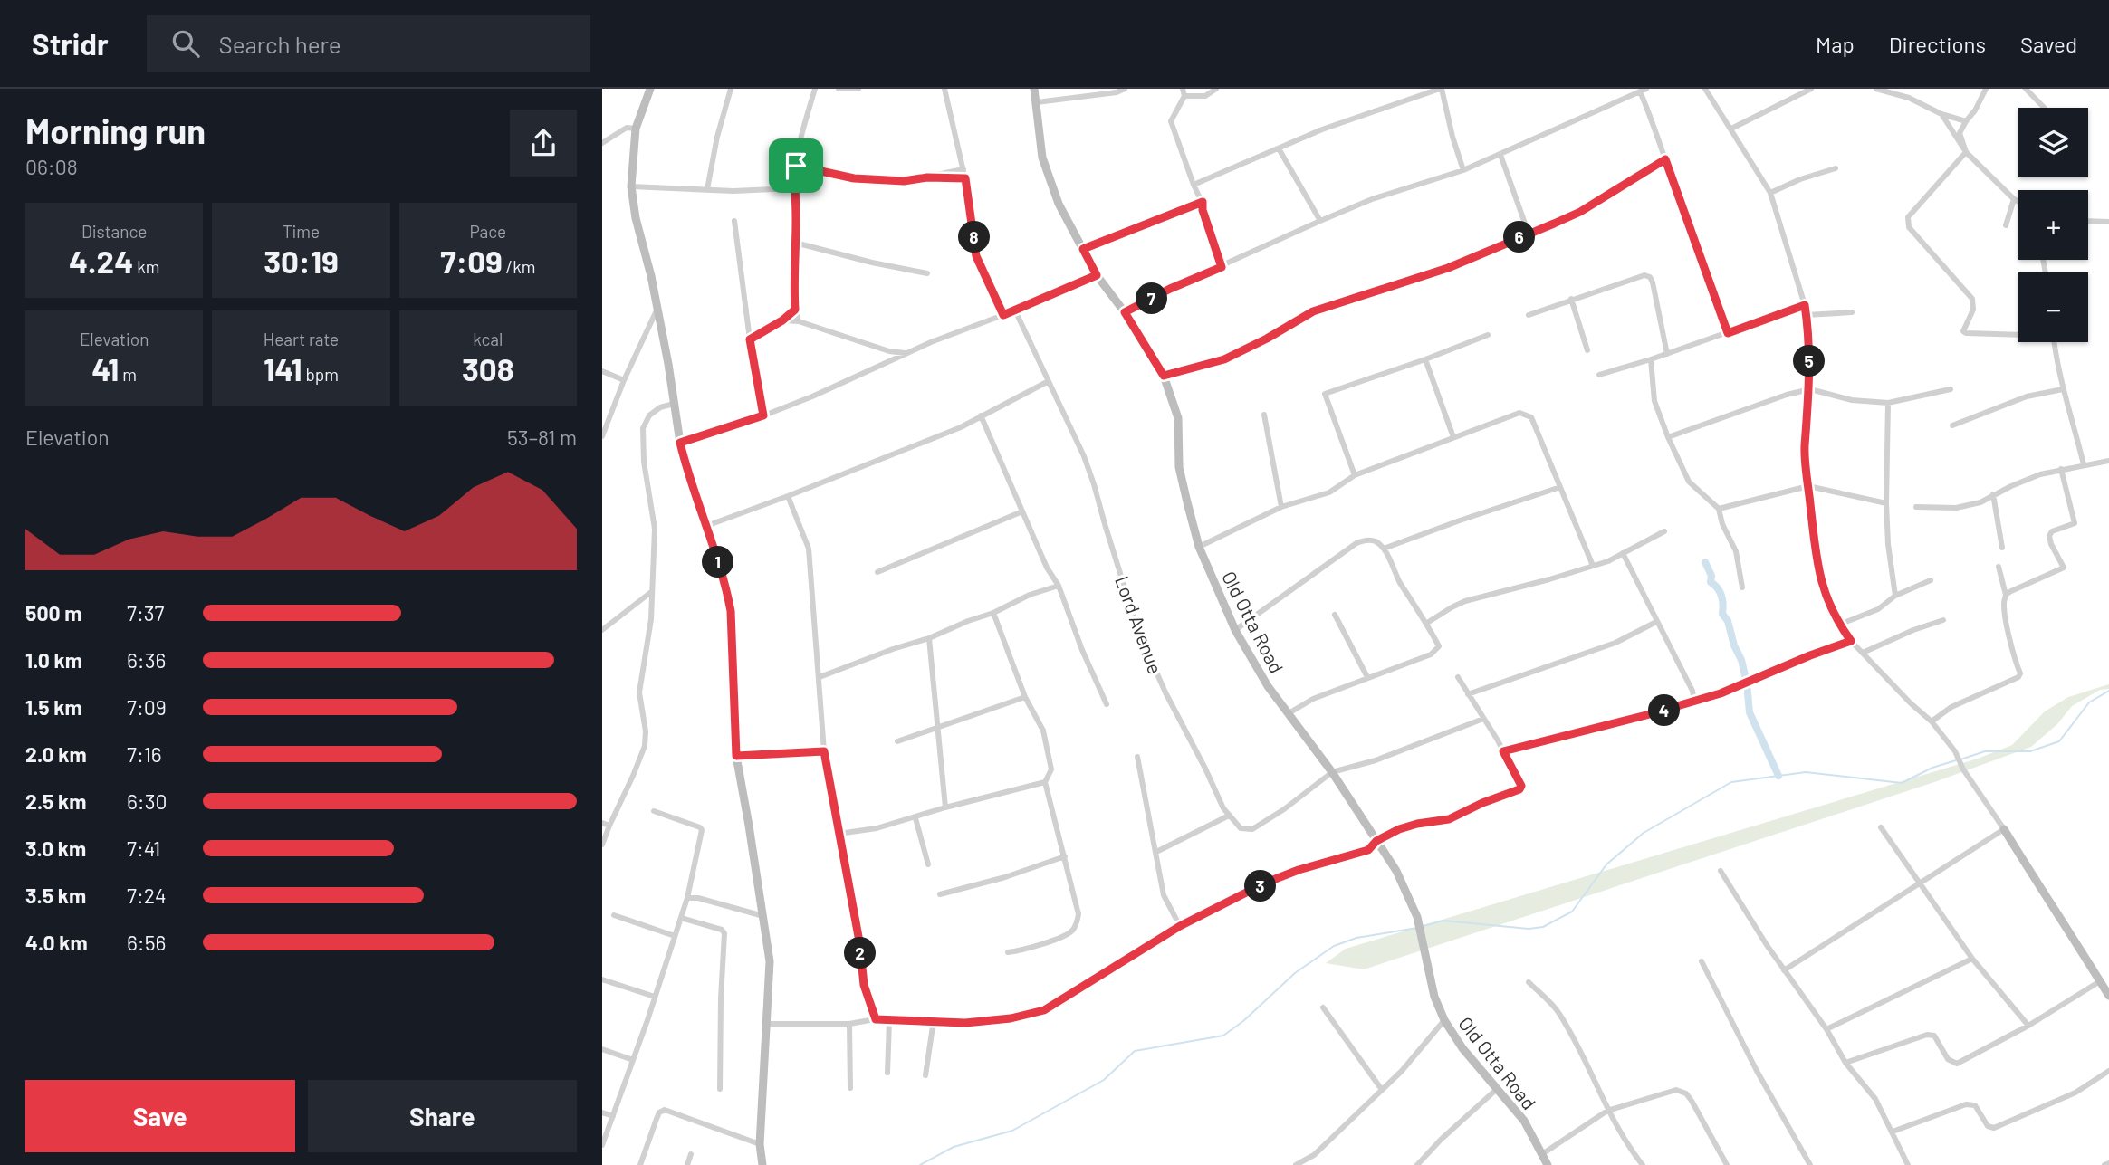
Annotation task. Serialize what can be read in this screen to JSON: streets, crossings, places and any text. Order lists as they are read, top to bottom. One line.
{"streets":{"street":["Old Otta Road","Lord Avenue"]},"page":{"header":"Stridr","search":"Search here","nav":["Map","Directions","Saved"],"heading":["Morning run","06:08"],"map_buttons":["+","−"],"stats":[["Distance","4.24 km"],["Time","30:19"],["Pace","7:09 /km"],["Elevation","41 m"],["Heart rate","141 bpm"],["kcal","308"]],"pins":["6","8","7","5","1","4","3","2"],"chart":["Elevation","53–81 m"],"list":[{"name":"500 m","note":"7:37"},{"name":"1.0 km","note":"6:36"},{"name":"1.5 km","note":"7:09"},{"name":"2.0 km","note":"7:16"},{"name":"2.5 km","note":"6:30"},{"name":"3.0 km","note":"7:41"},{"name":"3.5 km","note":"7:24"},{"name":"4.0 km","note":"6:56"}],"buttons":["Save","Share"]}}
